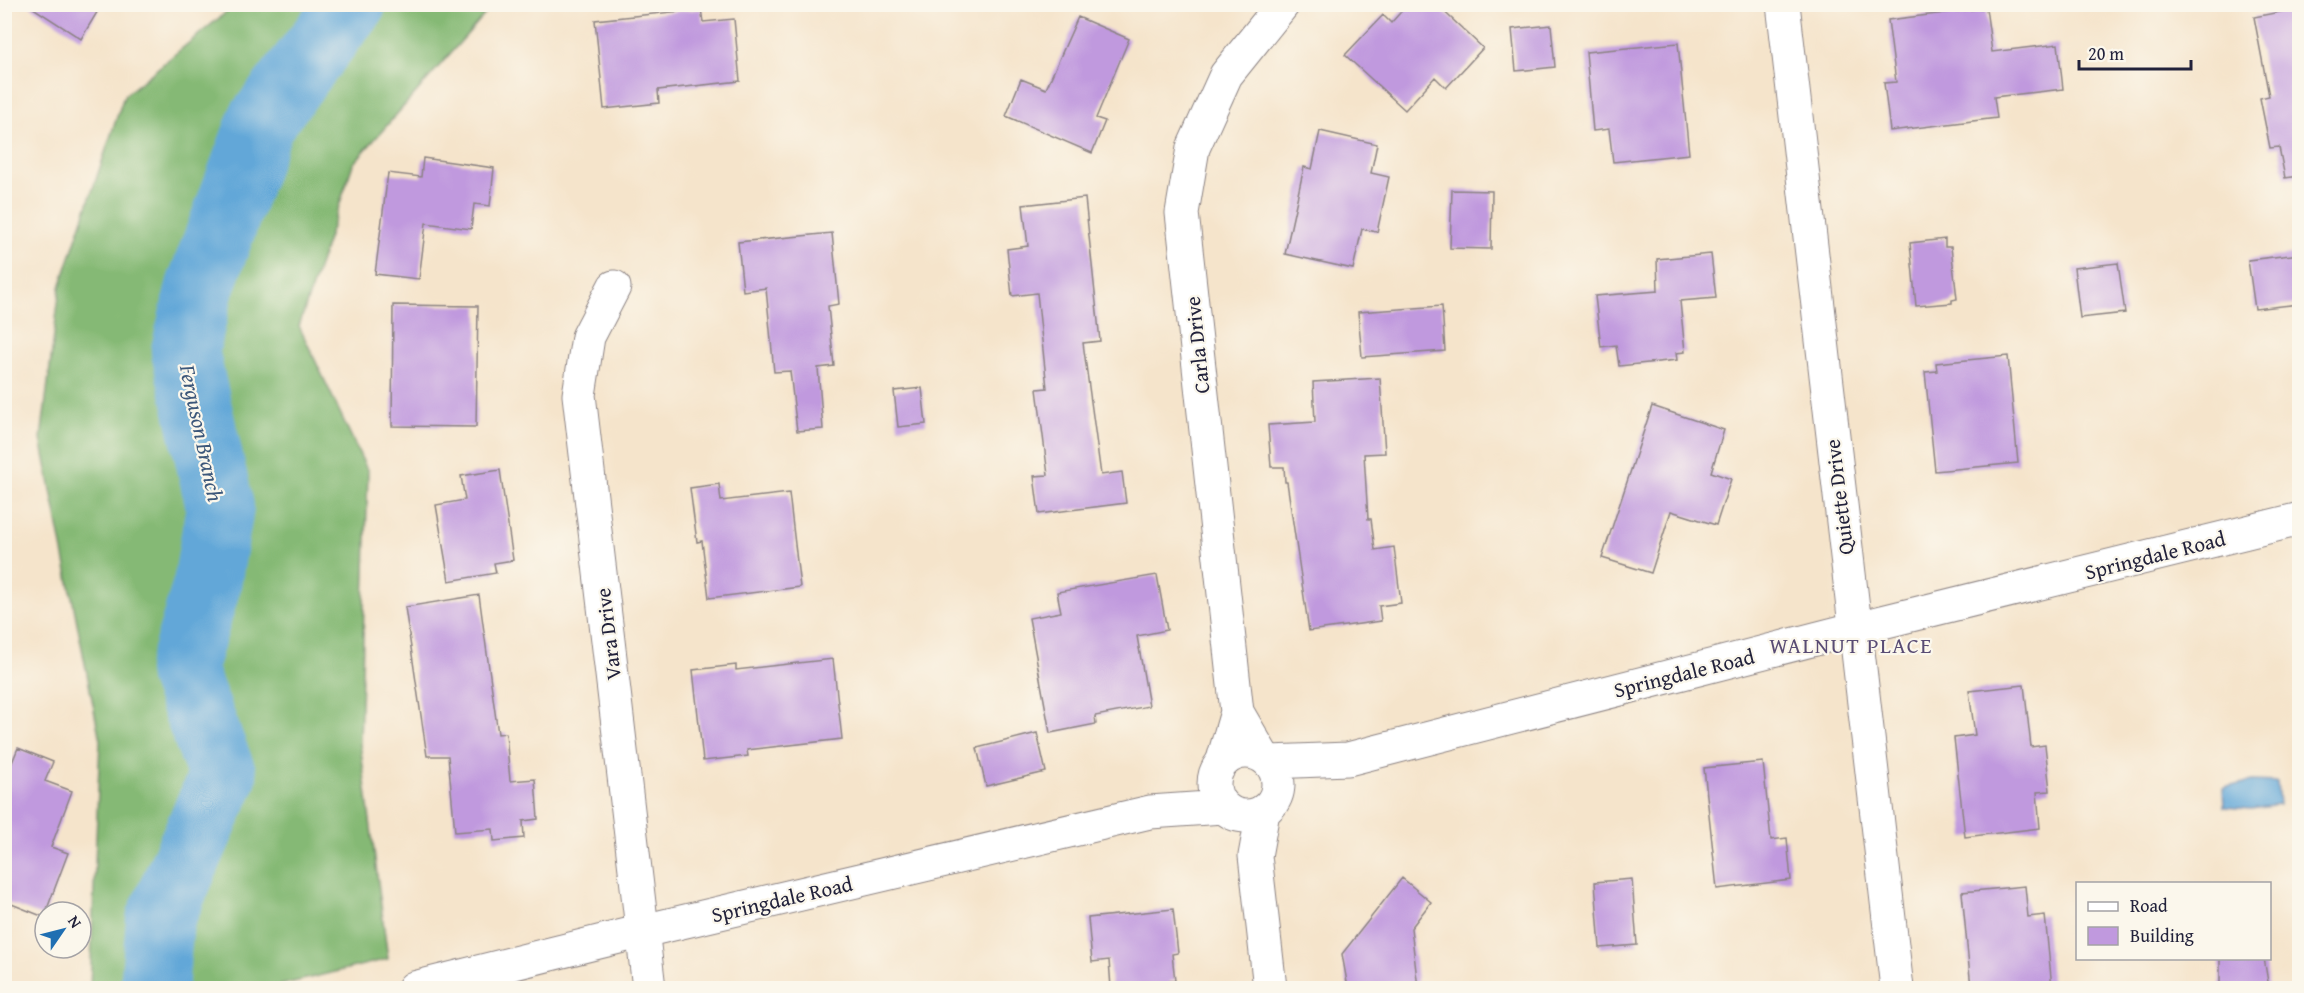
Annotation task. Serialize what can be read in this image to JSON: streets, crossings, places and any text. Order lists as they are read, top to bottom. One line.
{"streets":{"street":["Carla Drive","Quiette Drive","Springdale Road","Vara Drive"]},"crossings":[["Carla Drive","Springdale Road"],["Quiette Drive","Springdale Road"],["Springdale Road","Vara Drive"]],"districts":["WALNUT PLACE"],"water":["Ferguson Branch"],"legend":["Road","Building"],"scale_bar":"20 m","north":"top right"}
